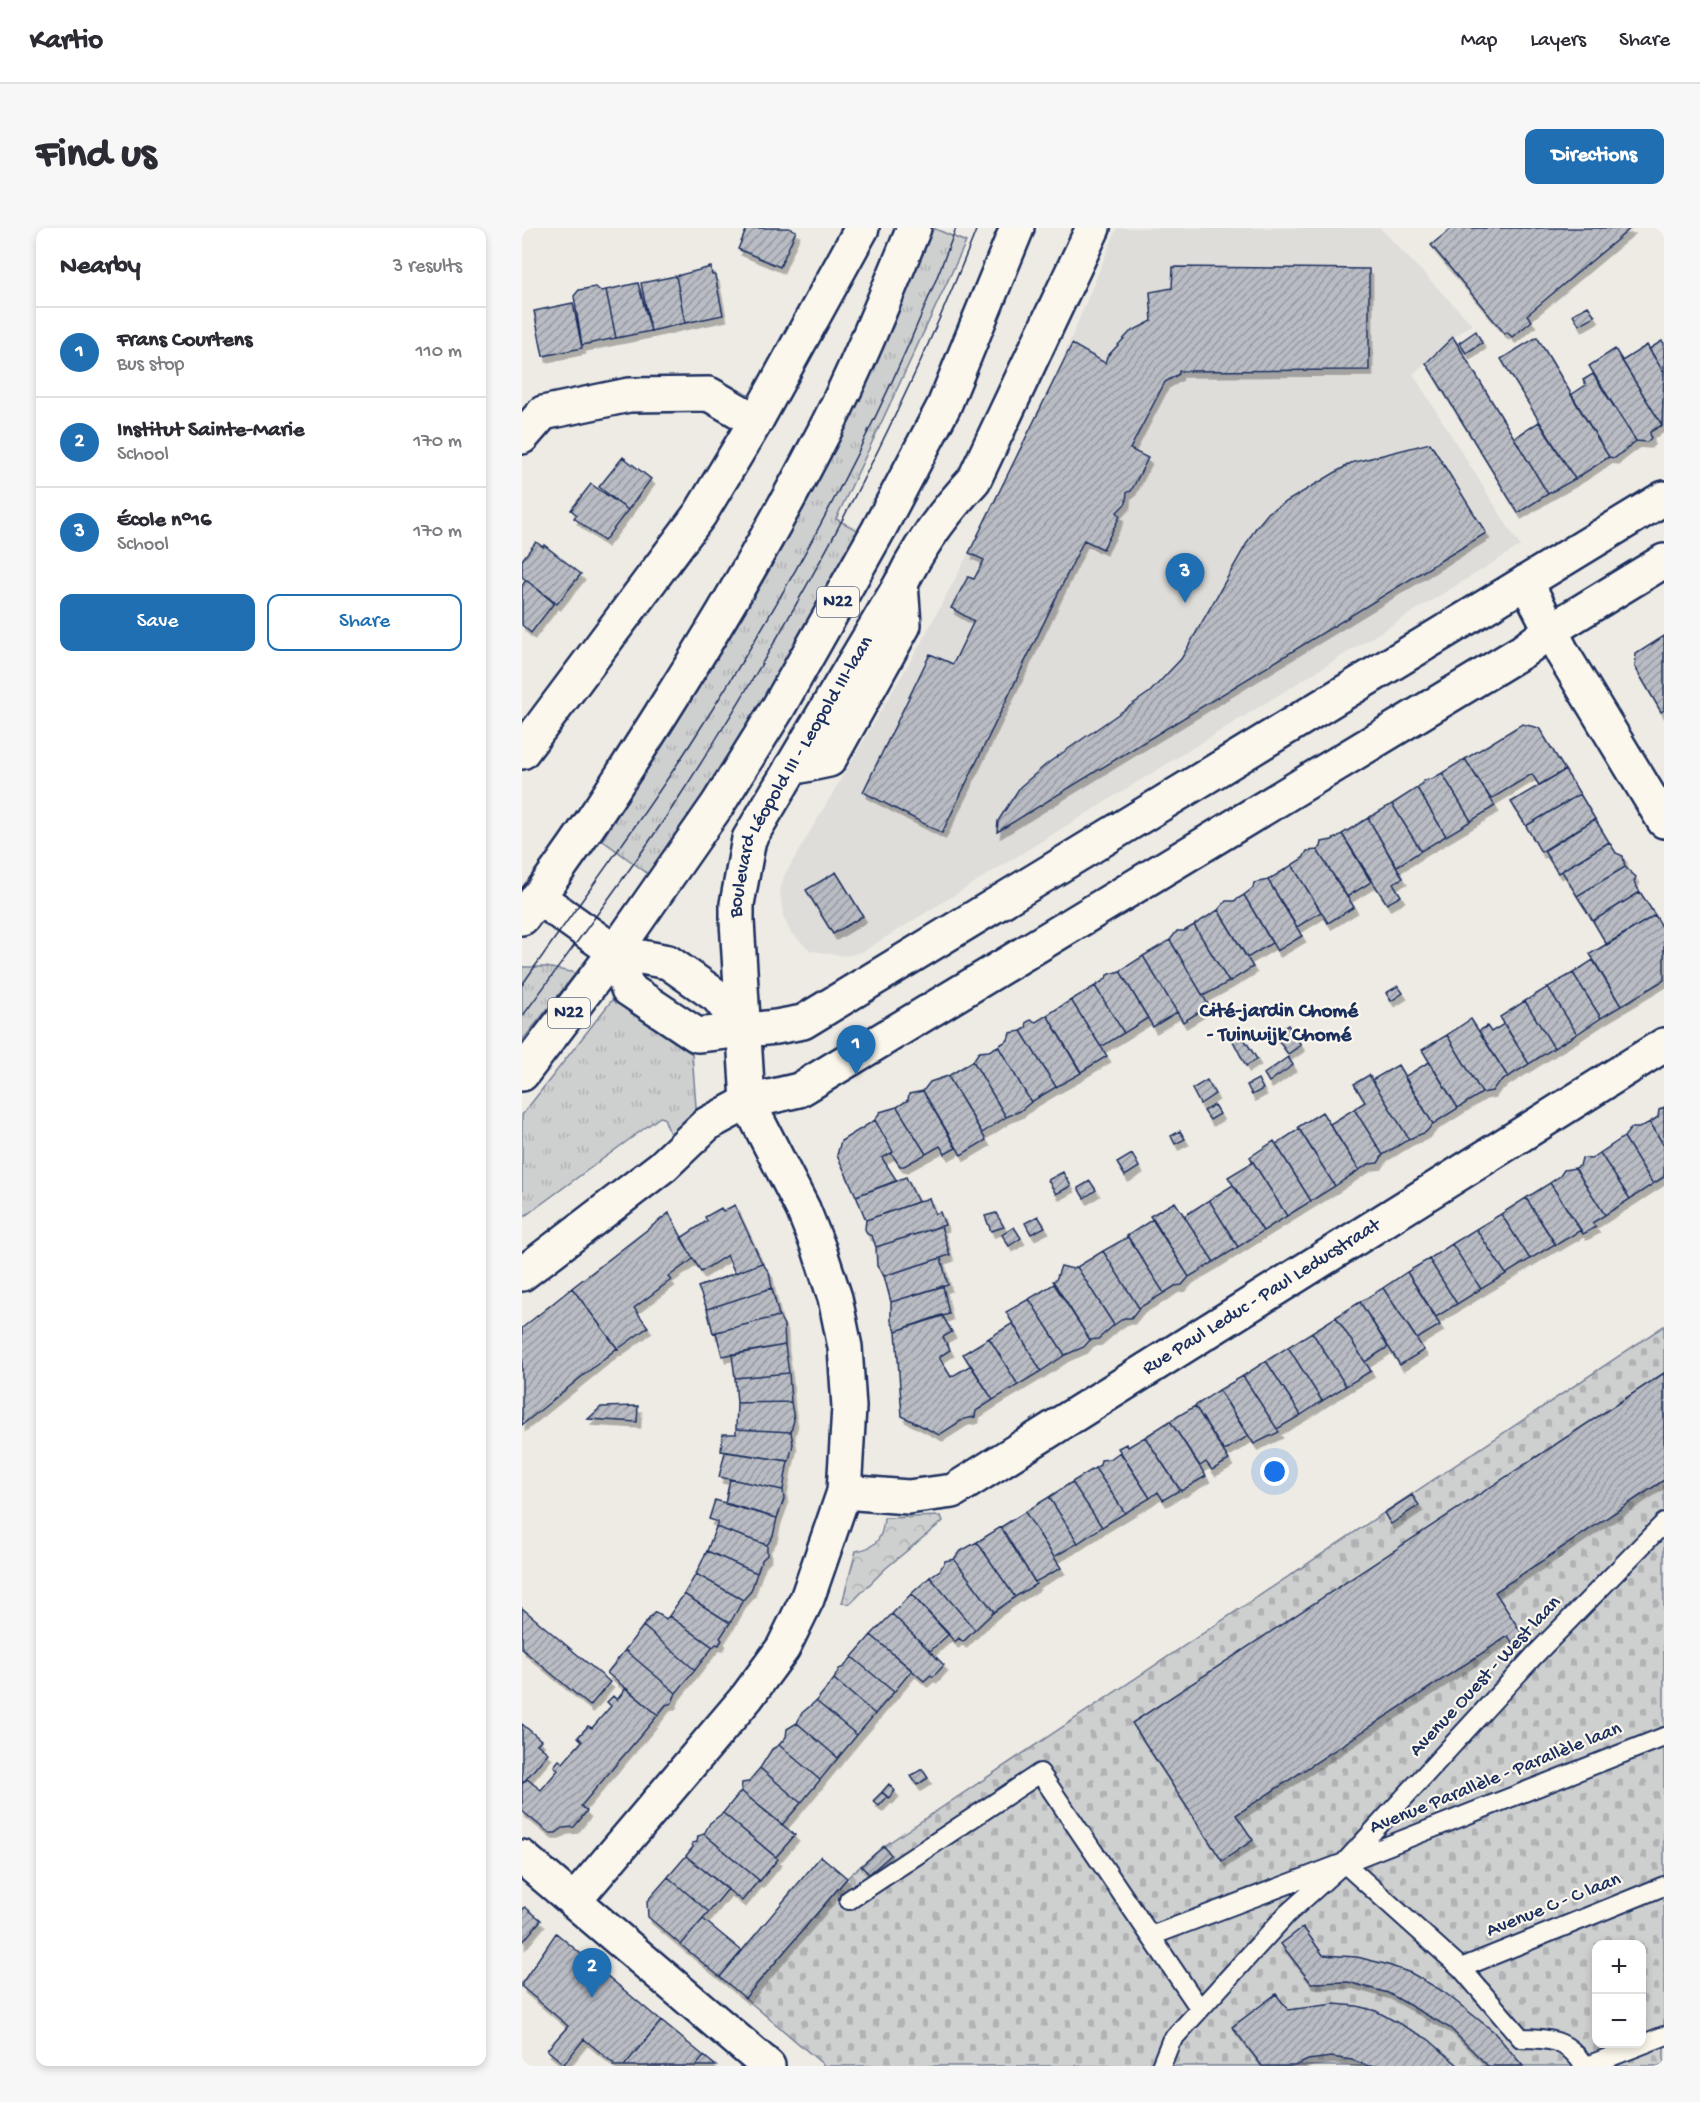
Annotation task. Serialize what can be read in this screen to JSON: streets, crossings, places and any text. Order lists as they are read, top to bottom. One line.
{"streets":{"street":["N22","Boulevard Léopold III - Leopold III-laan","Rue Paul Leduc - Paul Leducstraat"],"lane":["Avenue Ouest - West laan","Avenue Parallèle - Parallèle laan","Avenue C - C laan"]},"crossings":[["Avenue Ouest - West laan","Avenue Parallèle - Parallèle laan"]],"districts":["Cité-jardin Chomé - Tuinwijk Chomé"],"page":{"header":"Kartio","nav":["Map","Layers","Share"],"buttons":["Directions",["Save","Share"]],"title":"Find us","heading":["Nearby","3 results"],"list":[{"mark":"1","name":"Frans Courtens","note":"Bus stop","value":"110 m"},{"mark":"2","name":"Institut Sainte-Marie","note":"School","value":"170 m"},{"mark":"3","name":"École n°16","note":"School","value":"170 m"}],"pins":["3","1","2"],"map_buttons":["+","−"]}}
